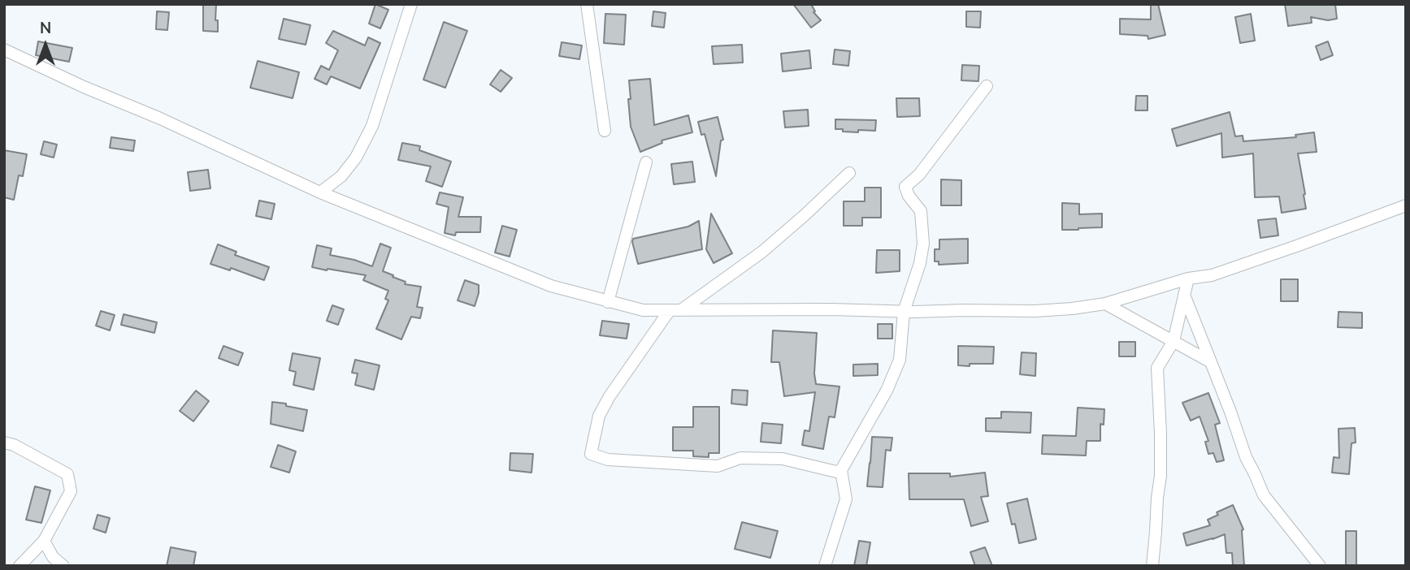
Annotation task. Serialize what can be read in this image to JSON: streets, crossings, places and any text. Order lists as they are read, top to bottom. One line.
{"north":"top"}
